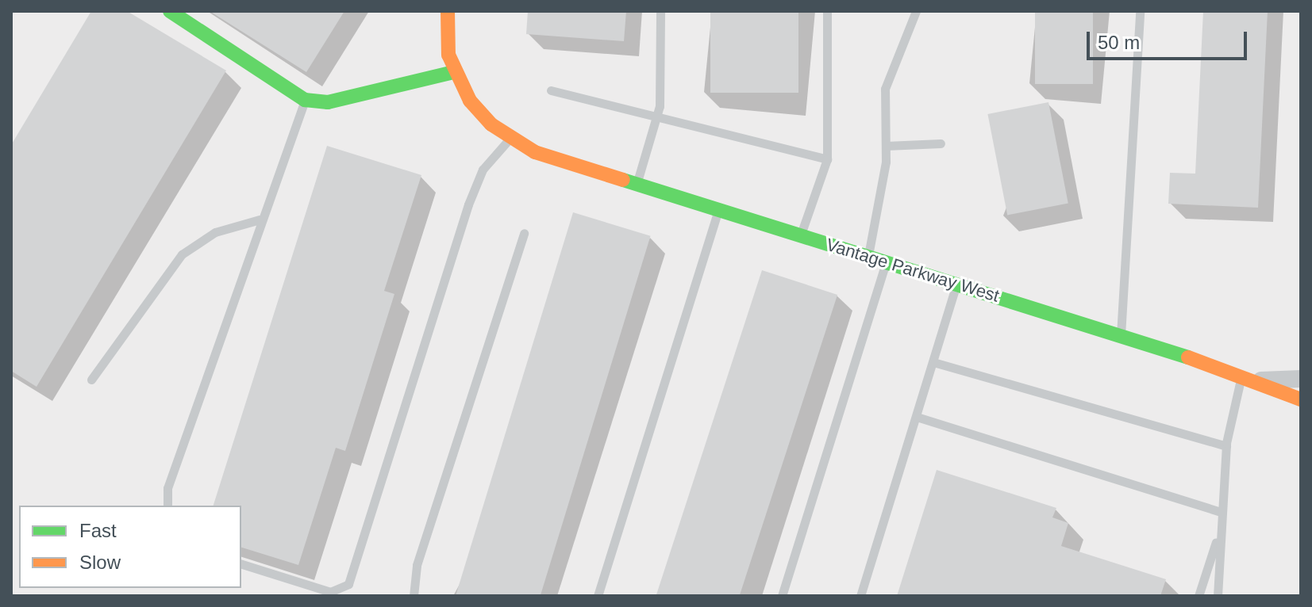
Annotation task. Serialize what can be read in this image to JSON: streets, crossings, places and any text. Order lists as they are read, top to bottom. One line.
{"streets":{"street":["Vantage Parkway West"]},"legend":["Fast","Slow"],"scale_bar":"50 m"}
